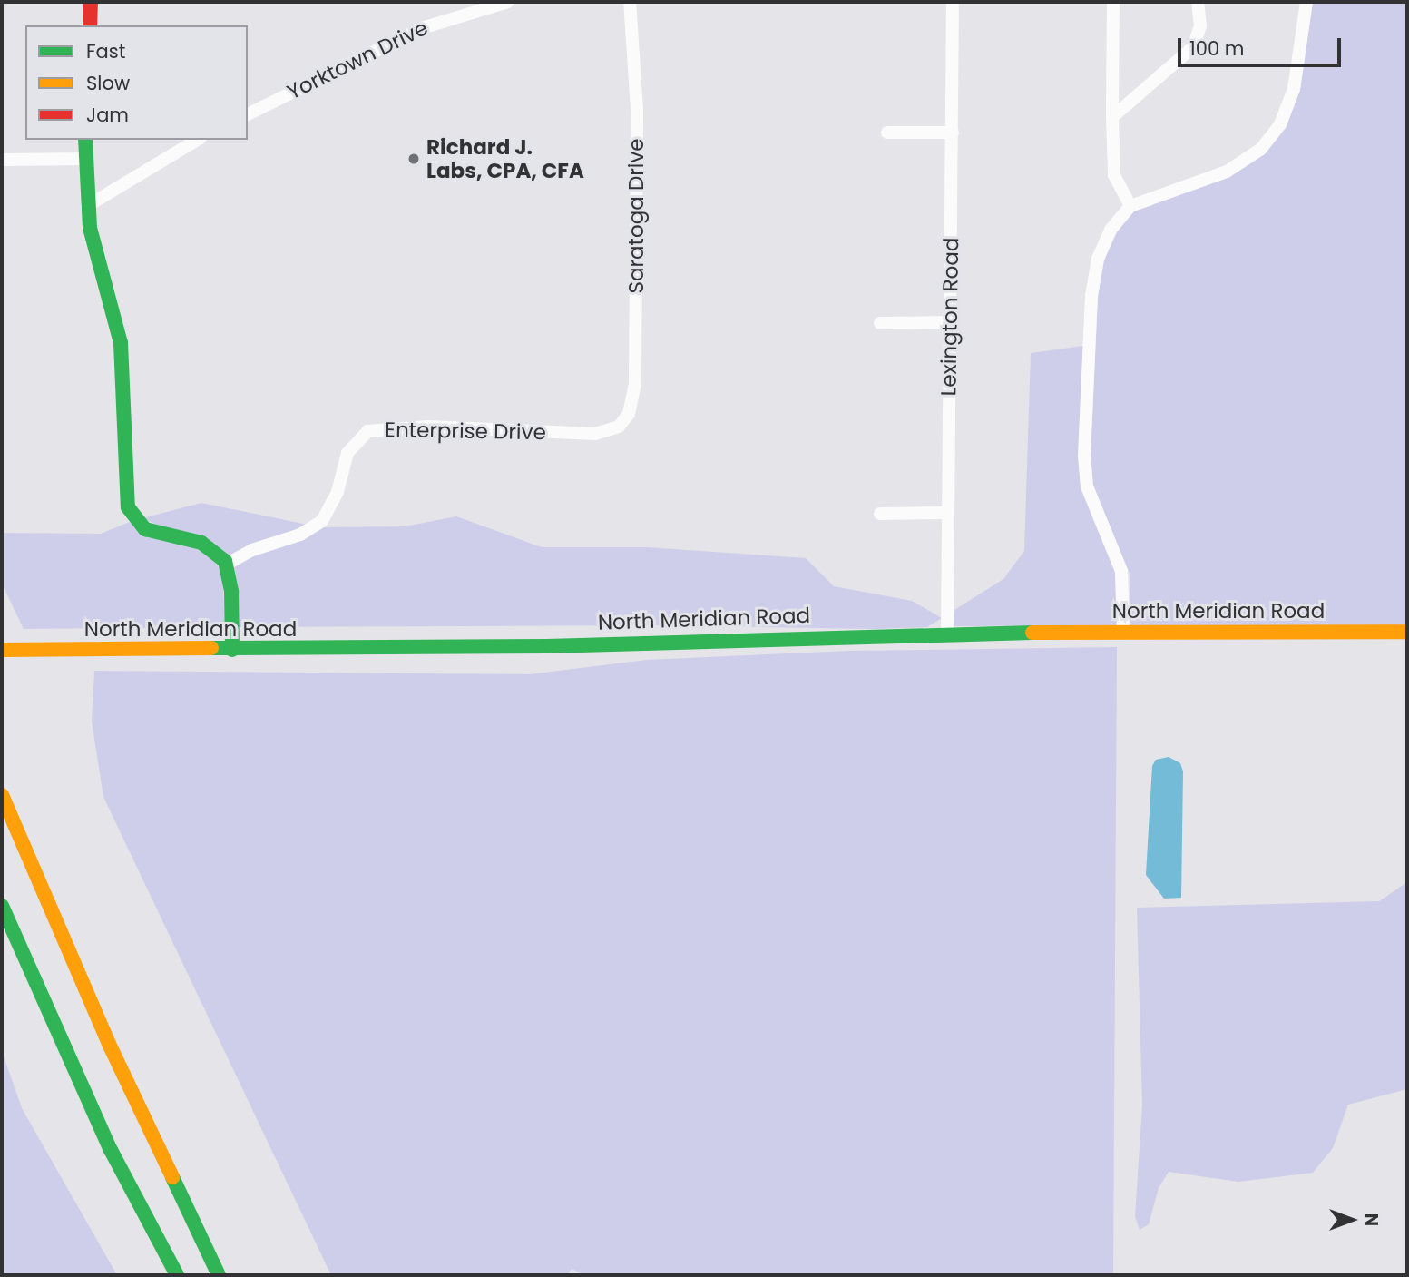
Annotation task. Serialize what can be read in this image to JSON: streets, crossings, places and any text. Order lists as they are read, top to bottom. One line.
{"streets":{"main road":["North Meridian Road"],"street":["Yorktown Drive","Saratoga Drive","Lexington Road","Enterprise Drive"]},"crossings":[["Saratoga Drive","Enterprise Drive"],["Lexington Road","North Meridian Road"]],"places":["Richard J. Labs, CPA, CFA"],"legend":["Fast","Slow","Jam"],"scale_bar":"100 m","north":"right"}
